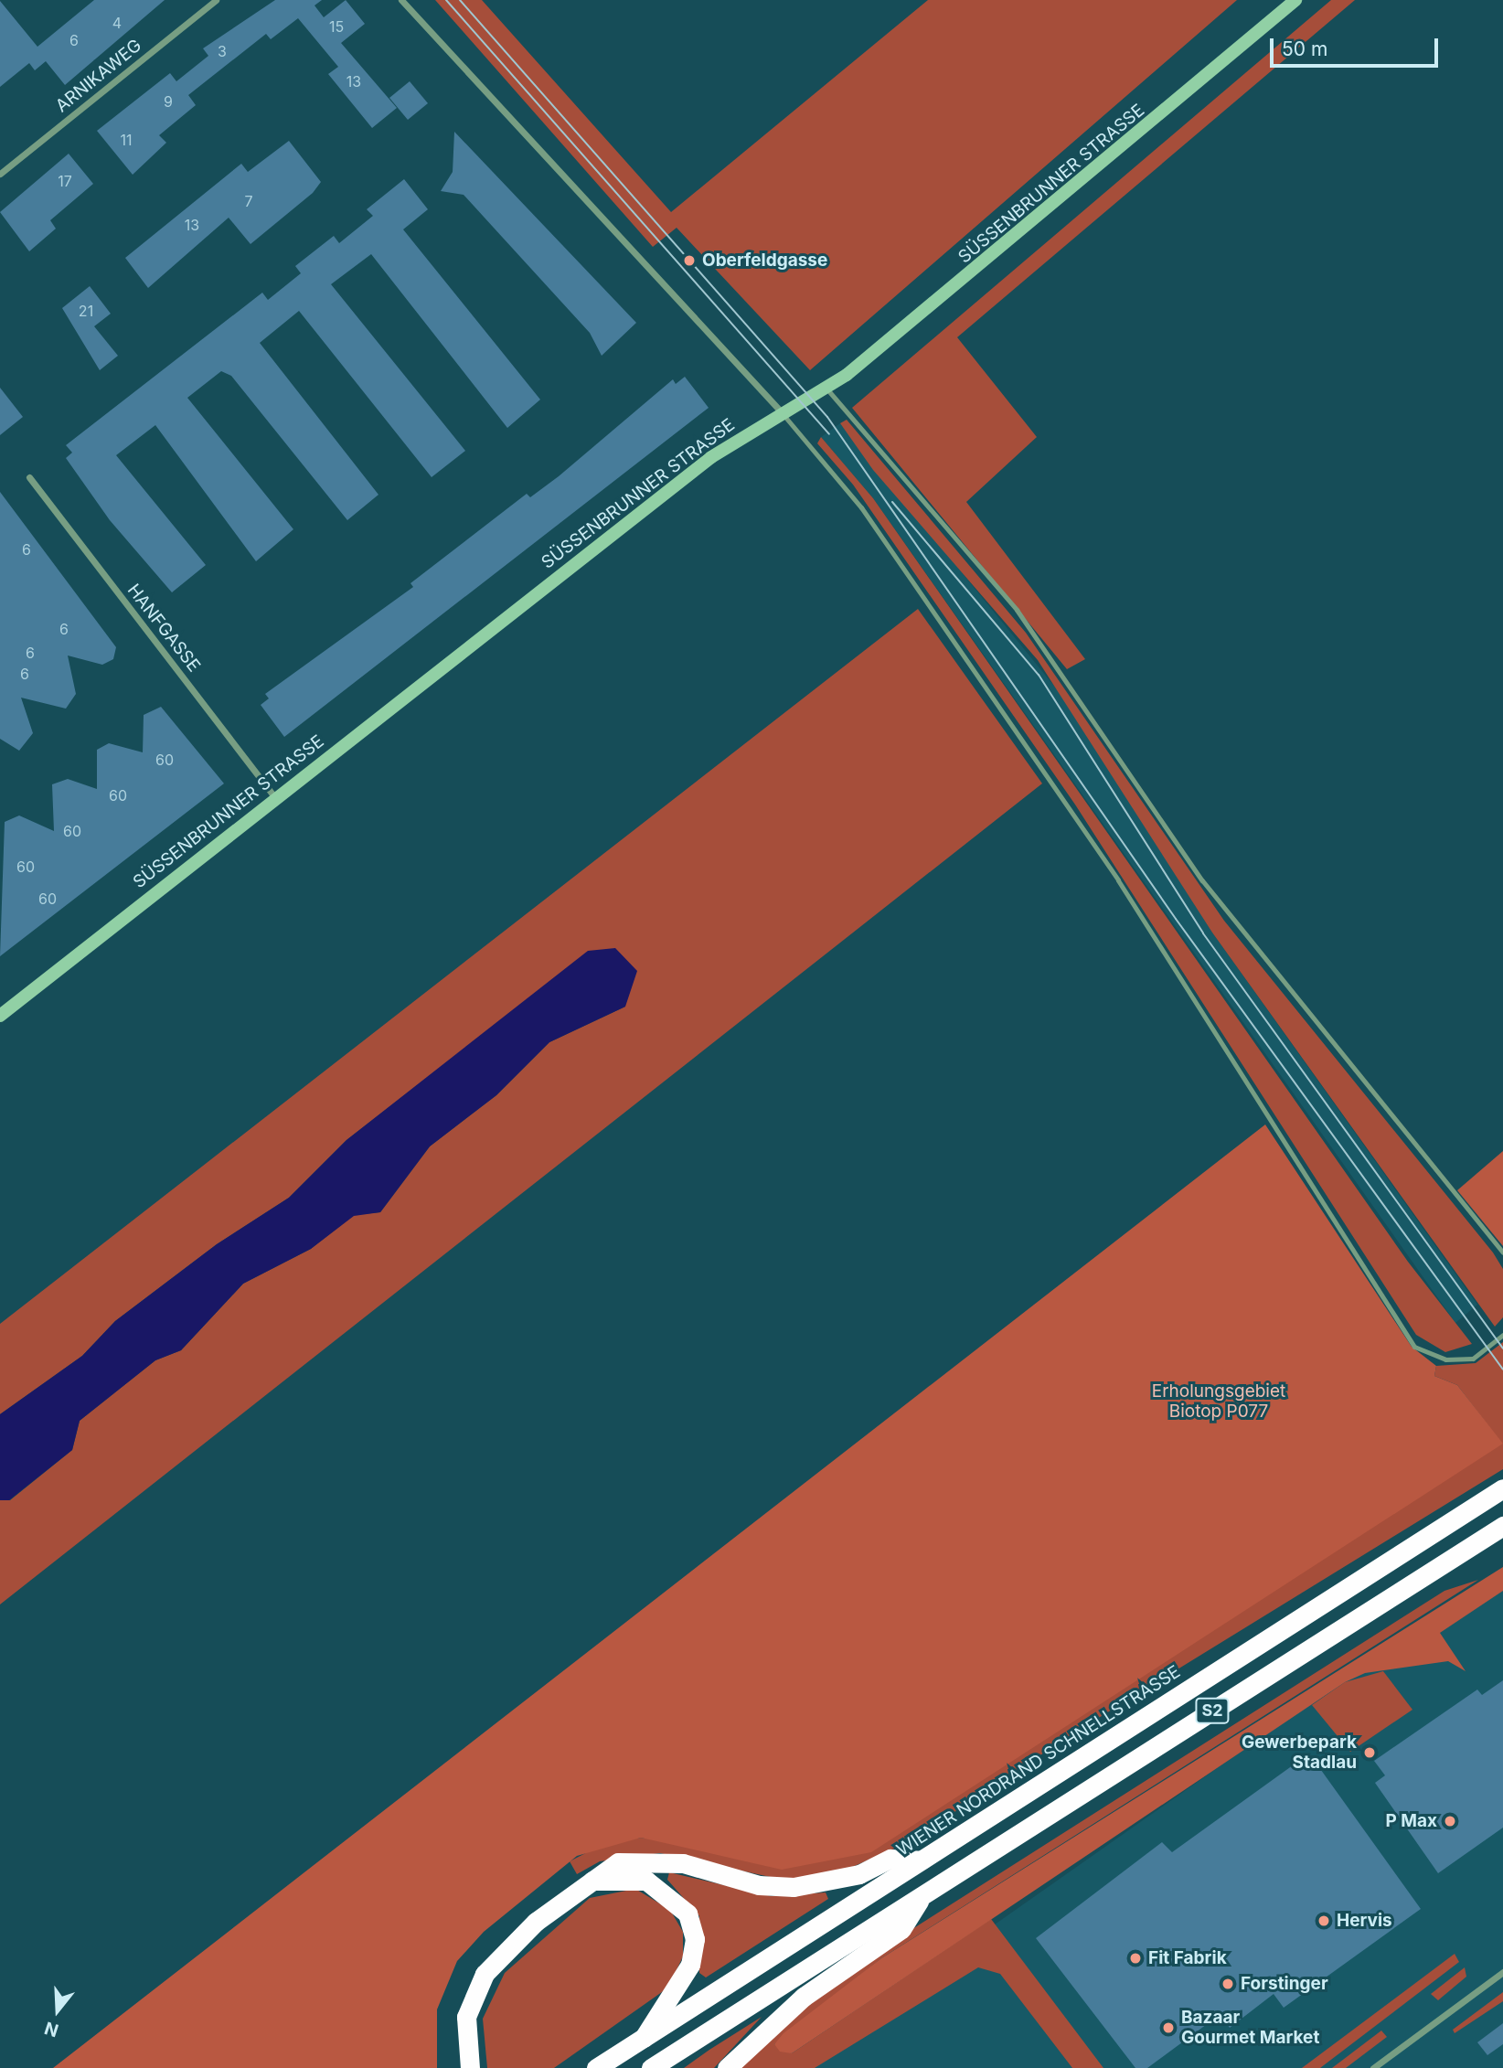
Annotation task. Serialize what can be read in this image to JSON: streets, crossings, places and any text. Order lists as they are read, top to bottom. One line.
{"streets":{"highway":["S2","WIENER NORDRAND SCHNELLSTRASSE"],"street":["ARNIKAWEG","SÜSSENBRUNNER STRASSE","HANFGASSE"]},"crossings":[["SÜSSENBRUNNER STRASSE","HANFGASSE"]],"parks":["Erholungsgebiet Biotop P077"],"places":["Oberfeldgasse","Gewerbepark Stadlau","P Max","Hervis","Fit Fabrik","Forstinger","Bazaar Gourmet Market"],"house_numbers":["4","15","6","3","13","9","11","17","7","13","21","6","6","6","6","60","60","60","60","60"],"scale_bar":"50 m","north":"bottom"}
